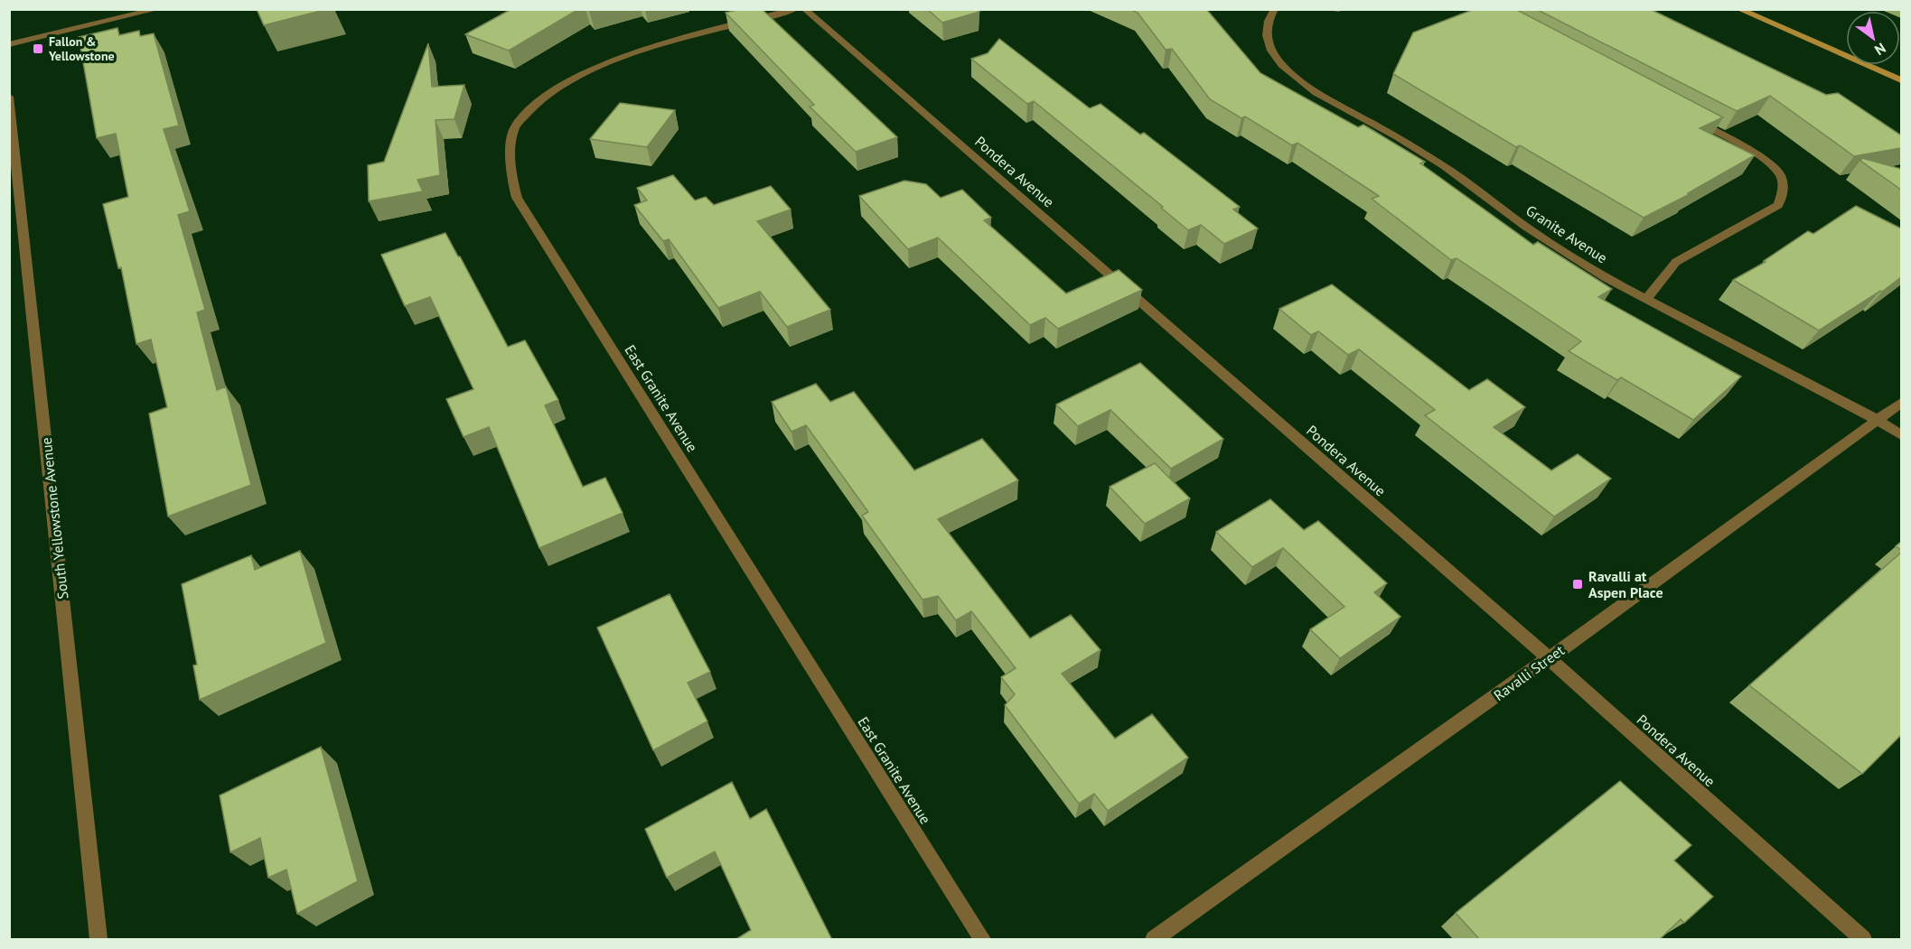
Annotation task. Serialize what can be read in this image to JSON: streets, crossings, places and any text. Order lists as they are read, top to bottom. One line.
{"streets":{"street":["Pondera Avenue","Granite Avenue","East Granite Avenue","South Yellowstone Avenue","Ravalli Street"]},"crossings":[["Pondera Avenue","Ravalli Street"],["Granite Avenue","Ravalli Street"]],"places":{"transit":["Fallon & Yellowstone","Ravalli at Aspen Place"]},"north":"bottom right"}
